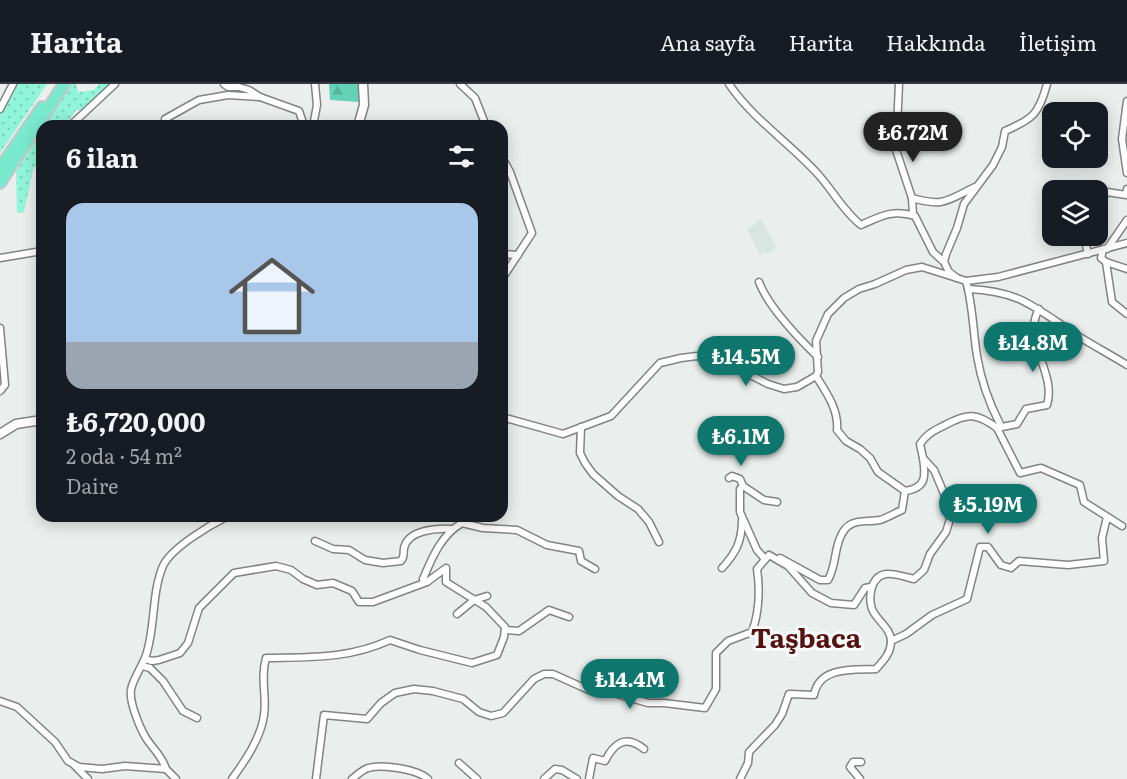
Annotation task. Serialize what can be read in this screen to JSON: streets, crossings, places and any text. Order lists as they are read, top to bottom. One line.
{"districts":["Taşbaca"],"page":{"header":"Harita","nav":["Ana sayfa","Harita","Hakkında","İletişim"],"price":["₺6.72M","₺14.8M","₺14.5M","₺6.1M","₺5.19M","₺14.4M"],"heading":"6 ilan","list":[{"name":"₺6,720,000","note":"2 oda · 54 m² · Daire"}]}}
